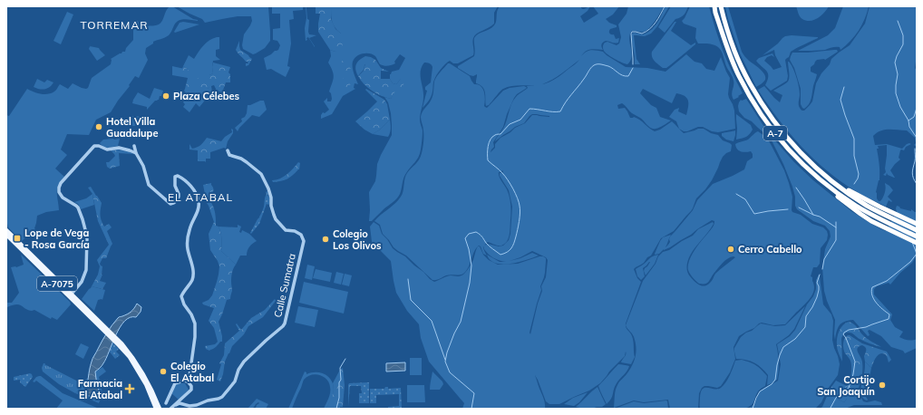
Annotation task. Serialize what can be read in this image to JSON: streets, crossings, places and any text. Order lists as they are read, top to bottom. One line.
{"streets":{"highway":["A-7"],"main road":["A-7075"],"street":["Calle Sumatra"]},"districts":["TORREMAR","EL ATABAL"],"places":{"other":["Plaza Célebes","Hotel Villa Guadalupe","Colegio Los Olivos","Cerro Cabello","Colegio El Atabal","Cortijo San Joaquín"],"transit":["Lope de Vega - Rosa García"],"health":["Farmacia El Atabal"]}}
